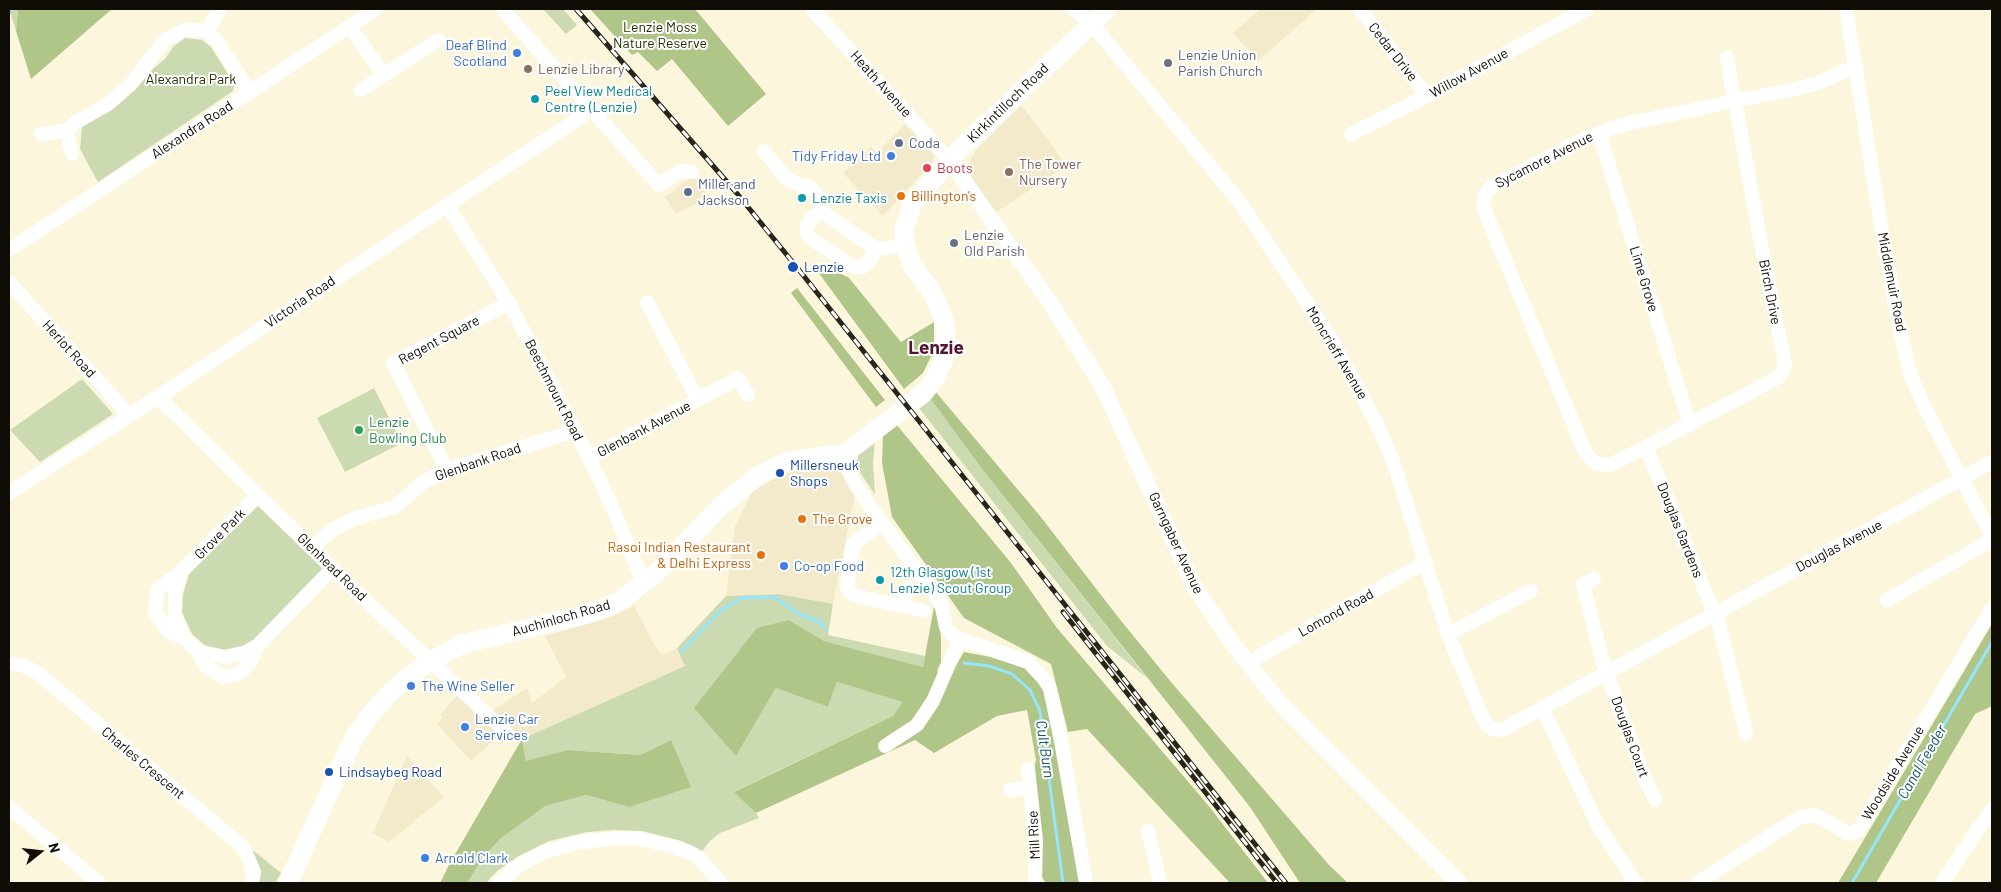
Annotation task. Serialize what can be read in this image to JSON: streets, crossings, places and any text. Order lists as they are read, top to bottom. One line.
{"streets":{"main road":["Kirkintilloch Road","Auchinloch Road"],"street":["Cedar Drive","Willow Avenue","Heath Avenue","Alexandra Road","Sycamore Avenue","Lime Grove","Middlemuir Road","Birch Drive","Victoria Road","Regent Square","Heriot Road","Moncrieff Avenue","Beechmount Road","Glenbank Avenue","Glenbank Road","Douglas Gardens","Grove Park","Garngaber Avenue","Douglas Avenue","Glenhead Road","Lomond Road","Douglas Court","Charles Crescent","Woodside Avenue","Mill Rise"]},"crossings":[["Cedar Drive","Willow Avenue"],["Heath Avenue","Kirkintilloch Road"],["Heath Avenue","Garngaber Avenue"],["Kirkintilloch Road","Moncrieff Avenue"],["Kirkintilloch Road","Garngaber Avenue"],["Kirkintilloch Road","Auchinloch Road"],["Sycamore Avenue","Lime Grove"],["Sycamore Avenue","Middlemuir Road"],["Sycamore Avenue","Birch Drive"],["Sycamore Avenue","Douglas Gardens"],["Lime Grove","Birch Drive"],["Middlemuir Road","Douglas Avenue"],["Birch Drive","Douglas Gardens"],["Victoria Road","Heriot Road"],["Victoria Road","Beechmount Road"],["Victoria Road","Glenhead Road"],["Regent Square","Beechmount Road"],["Regent Square","Glenbank Road"],["Moncrieff Avenue","Douglas Avenue"],["Moncrieff Avenue","Lomond Road"],["Beechmount Road","Glenbank Avenue"],["Beechmount Road","Glenbank Road"],["Beechmount Road","Auchinloch Road"],["Glenbank Road","Glenhead Road"],["Douglas Gardens","Douglas Avenue"],["Grove Park","Glenhead Road"],["Garngaber Avenue","Lomond Road"],["Douglas Avenue","Douglas Court"],["Glenhead Road","Auchinloch Road"]],"districts":["Lenzie"],"water":["Cult Burn","Canal Feeder"],"parks":["Lenzie Moss Nature Reserve","Alexandra Park"],"places":["Deaf Blind Scotland","Lenzie Union Parish Church","Lenzie Library","Peel View Medical Centre (Lenzie)","Coda","Tidy Friday Ltd","Boots","The Tower Nursery","Miller and Jackson","Billington's","Lenzie Taxis","Lenzie Old Parish","Lenzie","Lenzie Bowling Club","Millersneuk Shops","The Grove","Rasoi Indian Restaurant & Delhi Express","Co-op Food","12th Glasgow (1st Lenzie) Scout Group","The Wine Seller","Lenzie Car Services","Lindsaybeg Road","Arnold Clark"],"north":"right"}
